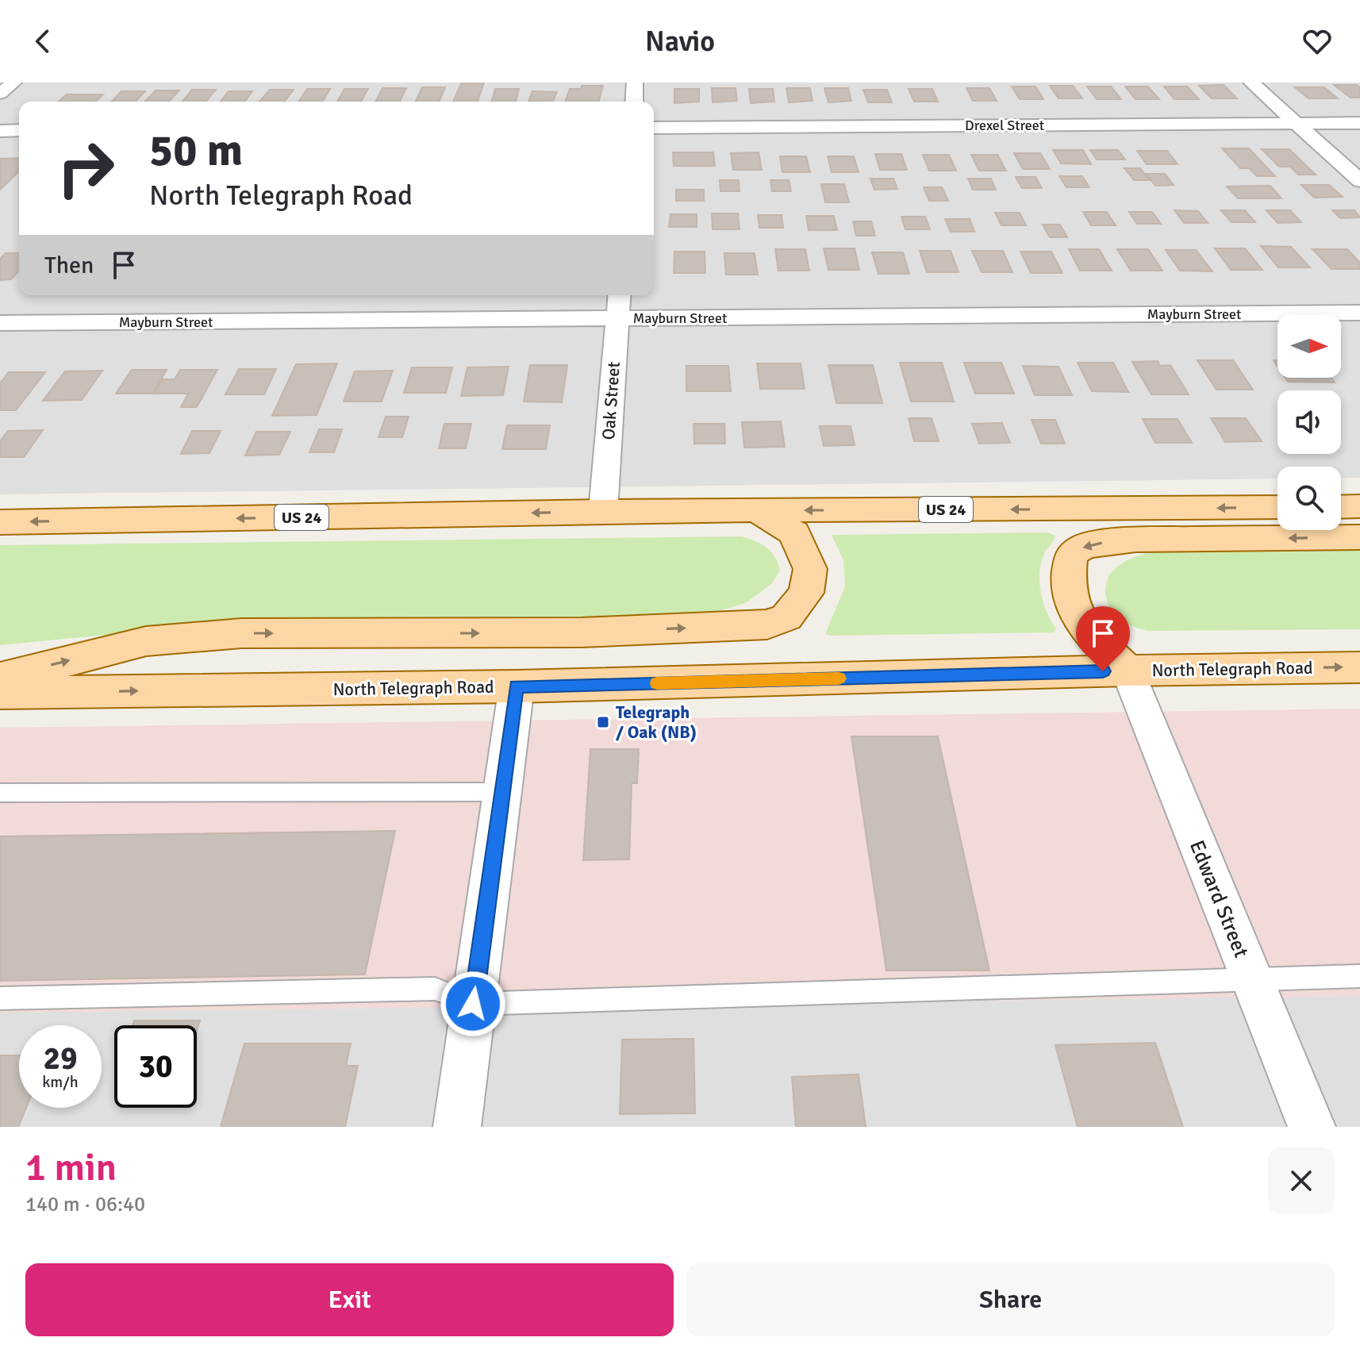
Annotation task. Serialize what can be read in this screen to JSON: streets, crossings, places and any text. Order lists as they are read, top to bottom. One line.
{"streets":{"main road":["US 24","North Telegraph Road"],"street":["Drexel Street","Mayburn Street","Oak Street","Edward Street"]},"crossings":[["Mayburn Street","Oak Street"],["Oak Street","US 24"],["North Telegraph Road","Edward Street"]],"places":{"transit":["Telegraph / Oak (NB)"]},"north":"right","page":{"header":"Navio","turn":["50 m","North Telegraph Road"],"then":"Then","speed":"29 km/h","limit":"30","heading":["1 min","140 m · 06:40"],"buttons":["Exit","Share"]}}
